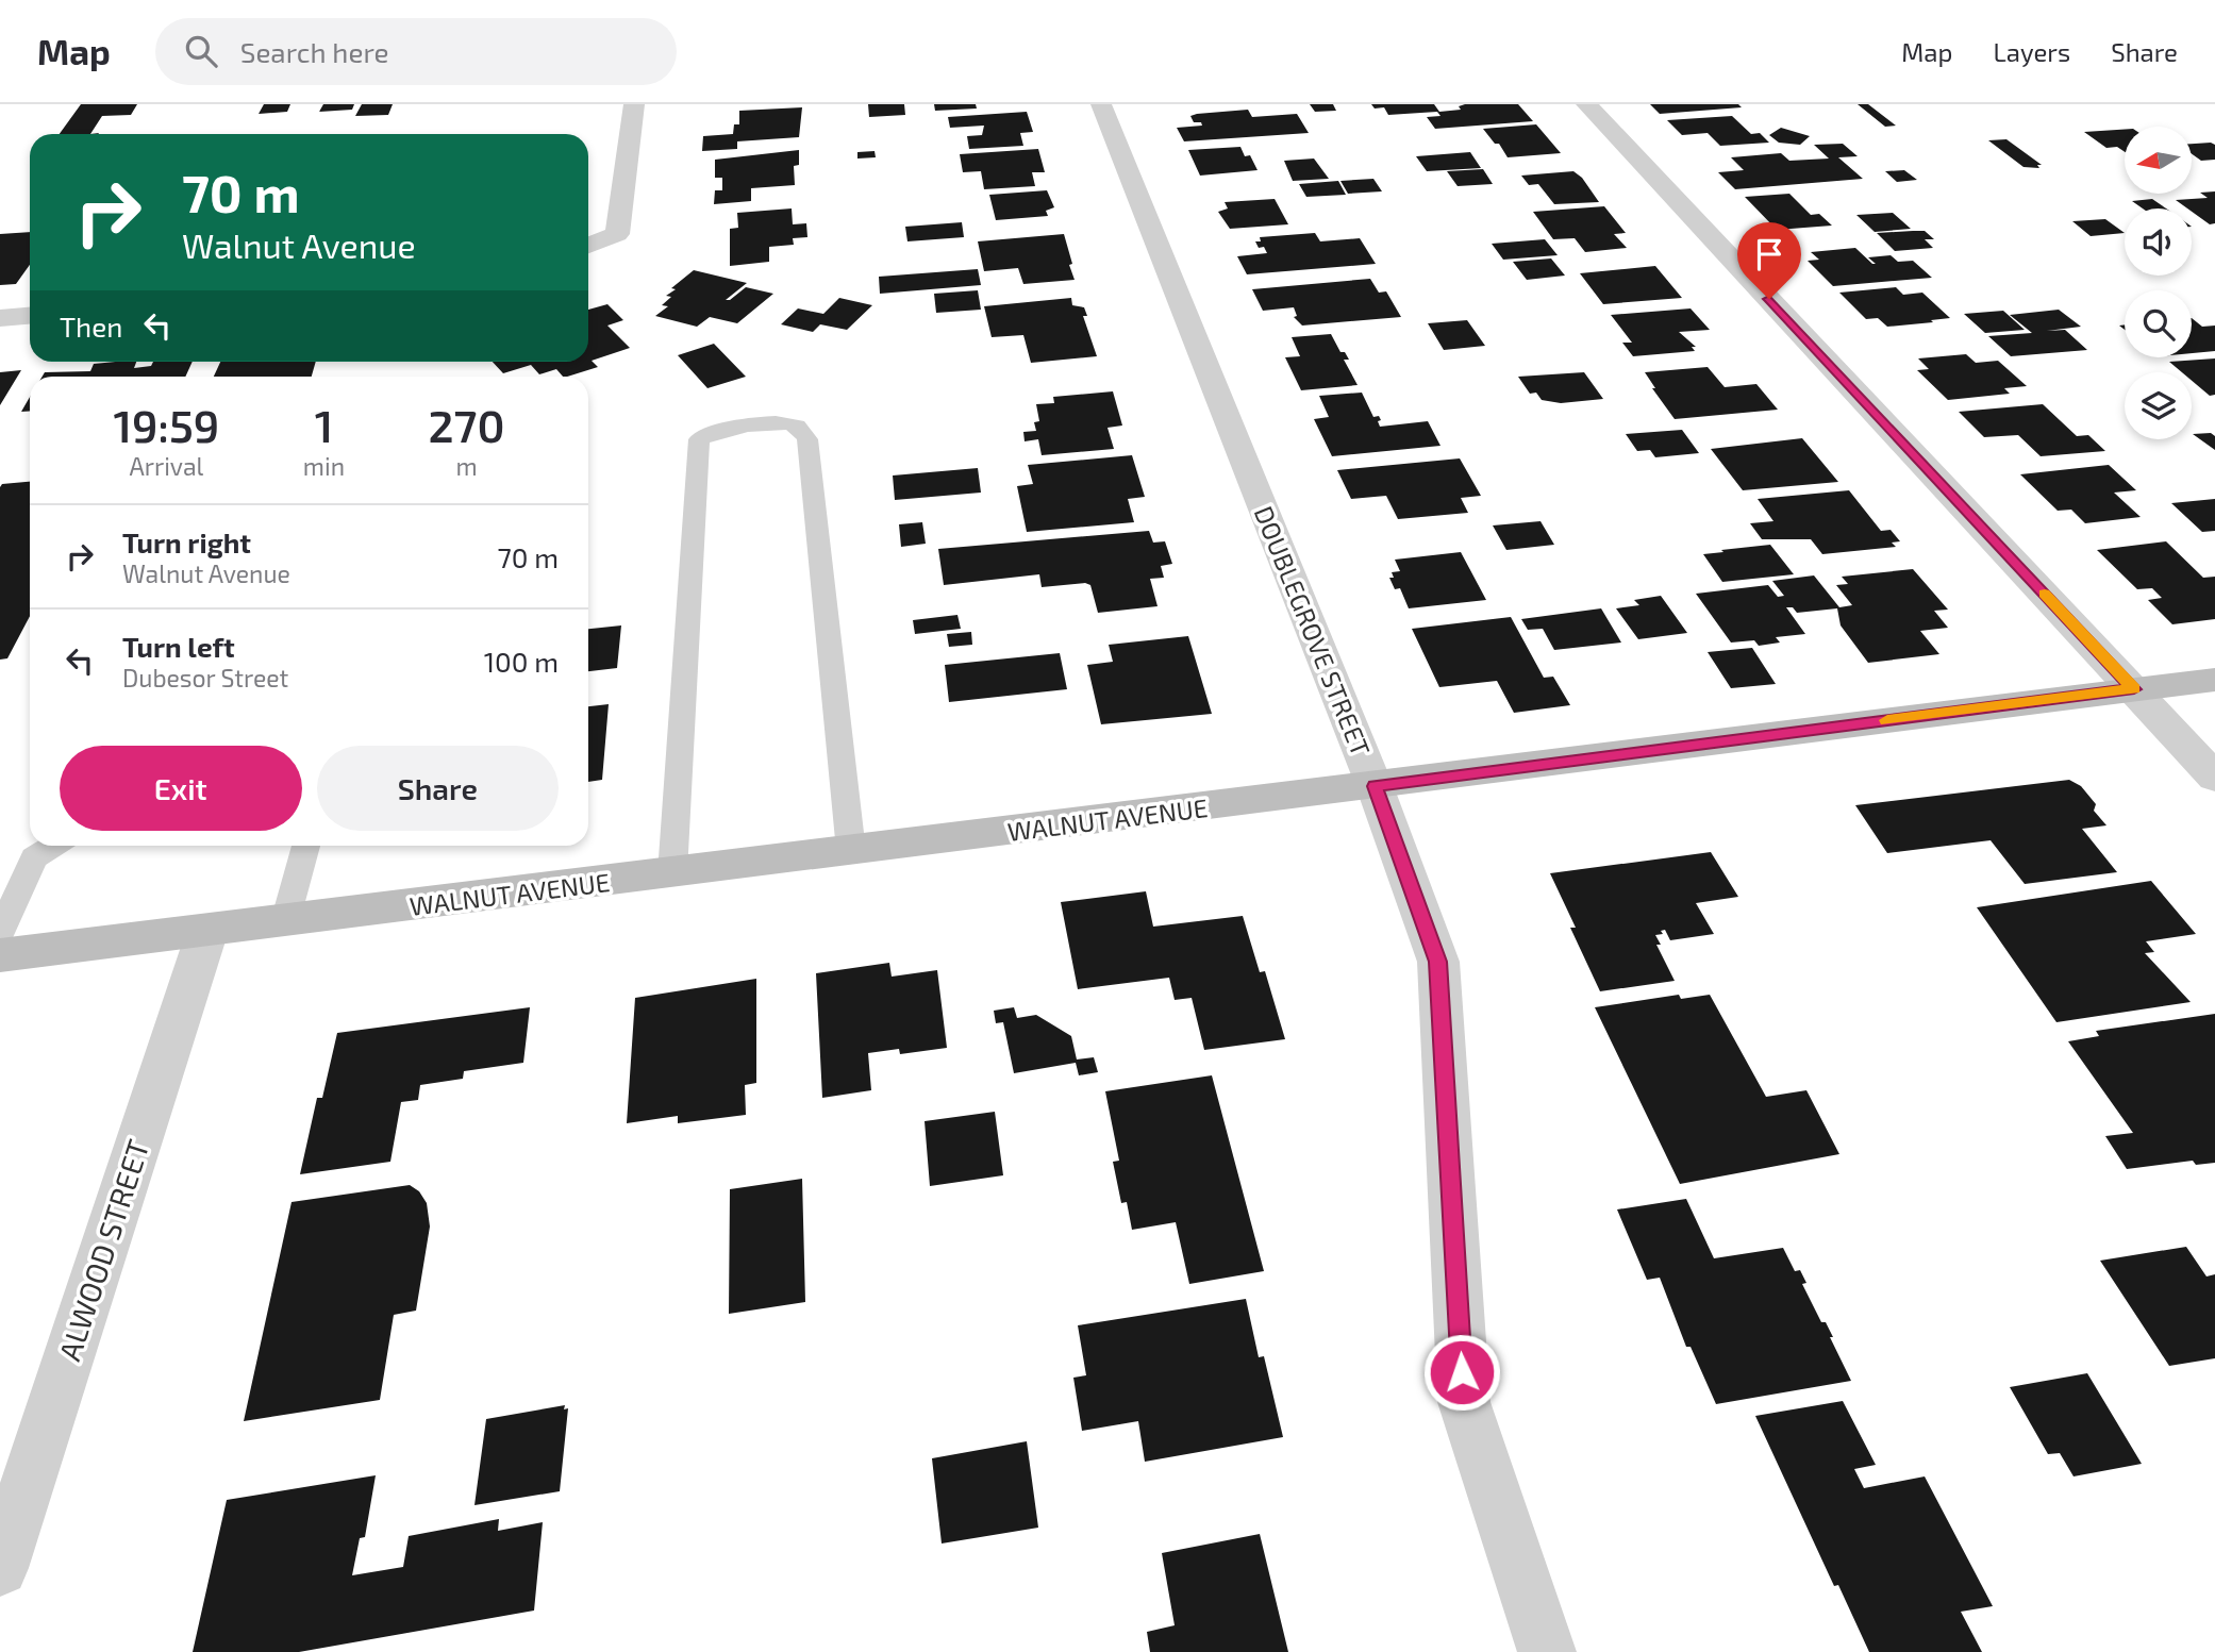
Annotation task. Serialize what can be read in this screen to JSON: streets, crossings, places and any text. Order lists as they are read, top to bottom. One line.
{"streets":{"street":["DOUBLEGROVE STREET","WALNUT AVENUE","ALWOOD STREET"]},"crossings":[["DOUBLEGROVE STREET","WALNUT AVENUE"],["WALNUT AVENUE","ALWOOD STREET"]],"north":"left","page":{"header":"Map","search":"Search here","nav":["Map","Layers","Share"],"turn":["70 m","Walnut Avenue"],"then":"Then","eta":["19:59","Arrival","1","min","270","m"],"list":[{"name":"Turn right","note":"Walnut Avenue","value":"70 m"},{"name":"Turn left","note":"Dubesor Street","value":"100 m"}],"buttons":["Exit","Share"]}}
